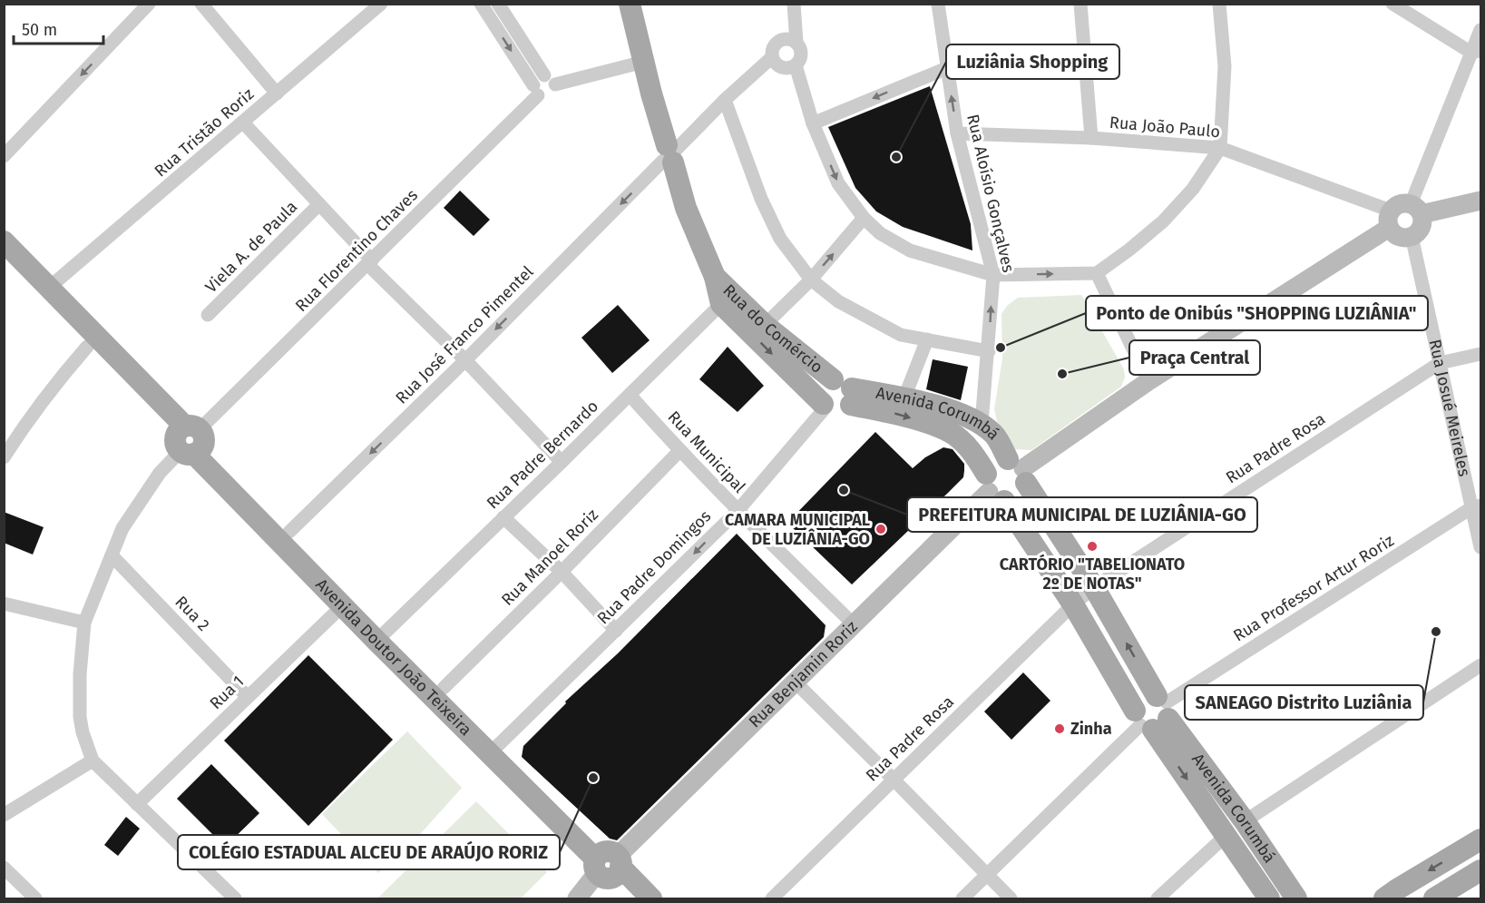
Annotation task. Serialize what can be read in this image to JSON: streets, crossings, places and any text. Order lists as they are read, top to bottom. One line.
{"streets":{"main road":["Rua do Comércio","Avenida Corumbá","Avenida Doutor João Teixeira"],"street":["Rua João Paulo","Rua Tristão Roriz","Rua Aloísio Gonçalves","Viela A. de Paula","Rua Florentino Chaves","Rua José Franco Pimentel","Rua Josué Meireles","Rua Padre Rosa","Rua Municipal","Rua Padre Bernardo","Rua Manoel Roriz","Rua Padre Domingos","Rua Professor Artur Roriz","Rua 2","Rua Benjamin Roriz","Rua 1"]},"crossings":[["Rua João Paulo","Rua Aloísio Gonçalves"],["Rua João Paulo","Rua Josué Meireles"],["Rua Tristão Roriz","Avenida Doutor João Teixeira"],["Rua Aloísio Gonçalves","Avenida Corumbá"],["Rua Florentino Chaves","Rua 2"],["Rua Florentino Chaves","Avenida Doutor João Teixeira"],["Rua Florentino Chaves","Rua 1"],["Rua do Comércio","Rua José Franco Pimentel"],["Rua do Comércio","Avenida Corumbá"],["Rua do Comércio","Rua Padre Bernardo"],["Rua do Comércio","Rua Padre Domingos"],["Rua José Franco Pimentel","Avenida Doutor João Teixeira"],["Rua Josué Meireles","Rua Padre Rosa"],["Rua Josué Meireles","Rua Professor Artur Roriz"],["Avenida Corumbá","Rua Padre Rosa"],["Avenida Corumbá","Rua Professor Artur Roriz"],["Avenida Corumbá","Rua Benjamin Roriz"],["Rua Municipal","Rua Padre Bernardo"],["Rua Municipal","Rua Manoel Roriz"],["Rua Municipal","Rua Padre Domingos"],["Rua Municipal","Rua Benjamin Roriz"],["Rua Padre Bernardo","Avenida Doutor João Teixeira"],["Rua Manoel Roriz","Avenida Doutor João Teixeira"],["Rua Padre Domingos","Avenida Doutor João Teixeira"],["Rua 2","Rua 1"],["Avenida Doutor João Teixeira","Rua Benjamin Roriz"],["Avenida Doutor João Teixeira","Rua 1"]],"one_way":["Rua José Franco Pimentel","Rua Padre Domingos"],"places":["Luziânia Shopping","Ponto de Onibús \"SHOPPING LUZIÂNIA\"","Praça Central","PREFEITURA MUNICIPAL DE LUZIÂNIA-GO","CAMARA MUNICIPAL DE LUZIÂNIA-GO","CARTÓRIO \"TABELIONATO 2º DE NOTAS\"","SANEAGO Distrito Luziânia","Zinha","COLÉGIO ESTADUAL ALCEU DE ARAÚJO RORIZ"],"scale_bar":"50 m"}
